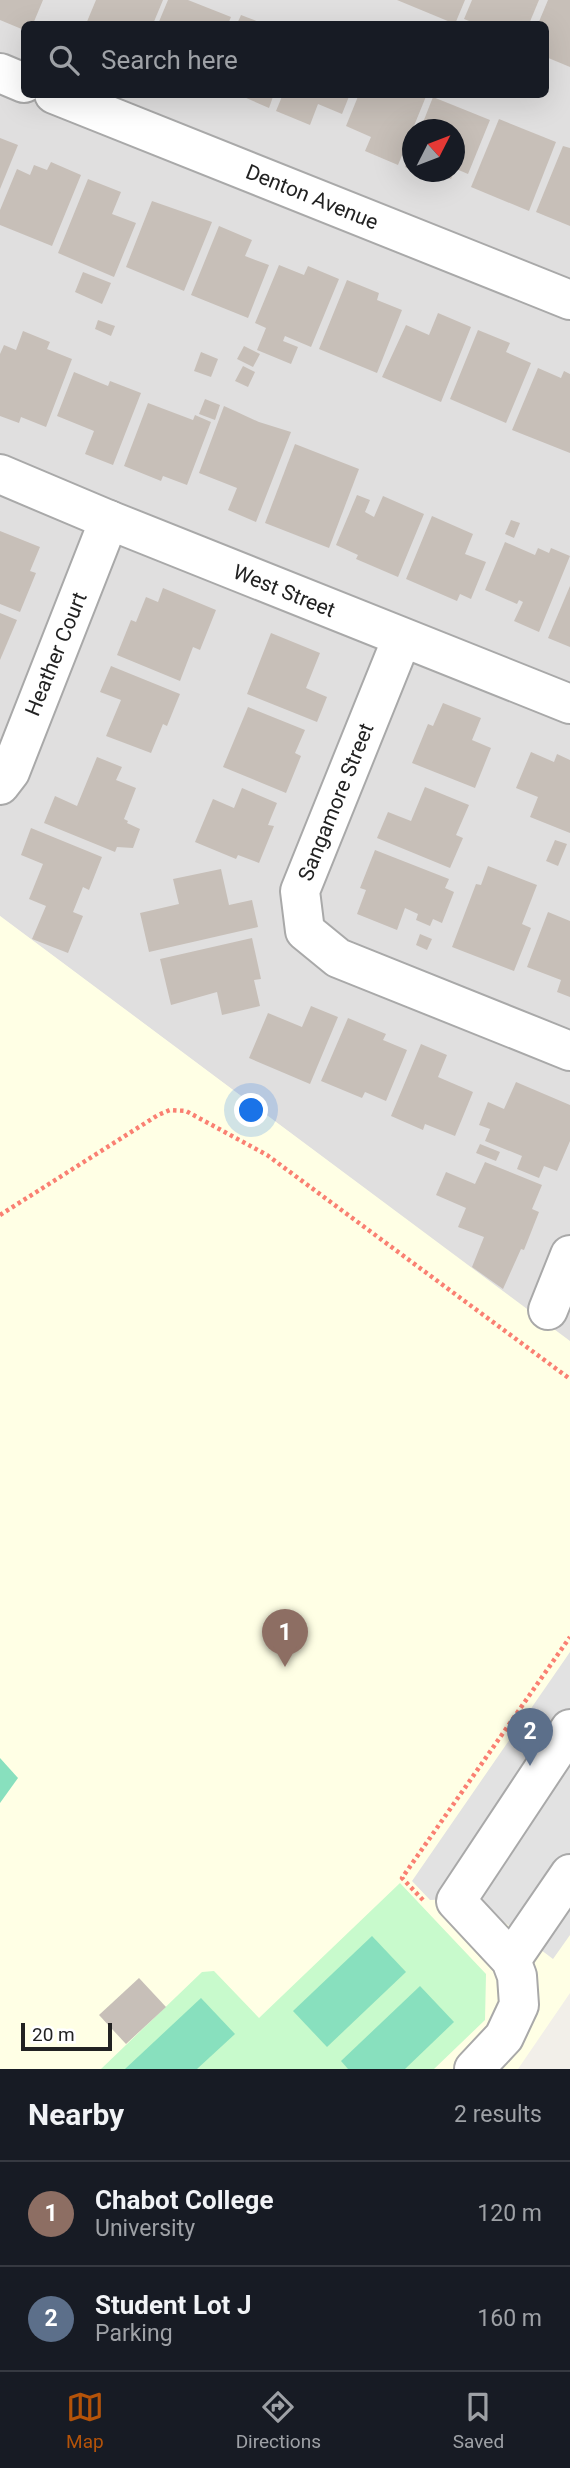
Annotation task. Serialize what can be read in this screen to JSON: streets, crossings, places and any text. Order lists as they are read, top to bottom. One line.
{"streets":{"street":["Denton Avenue","West Street","Heather Court","Sangamore Street"]},"crossings":[["West Street","Heather Court"],["West Street","Sangamore Street"]],"scale_bar":"20 m","north":"top right","page":{"search":"Search here","pins":["1","2"],"scale":"20 m","heading":["Nearby","2 results"],"list":[{"mark":"1","name":"Chabot College","note":"University","value":"120 m"},{"mark":"2","name":"Student Lot J","note":"Parking","value":"160 m"}],"nav":["Map","Directions","Saved"]}}
